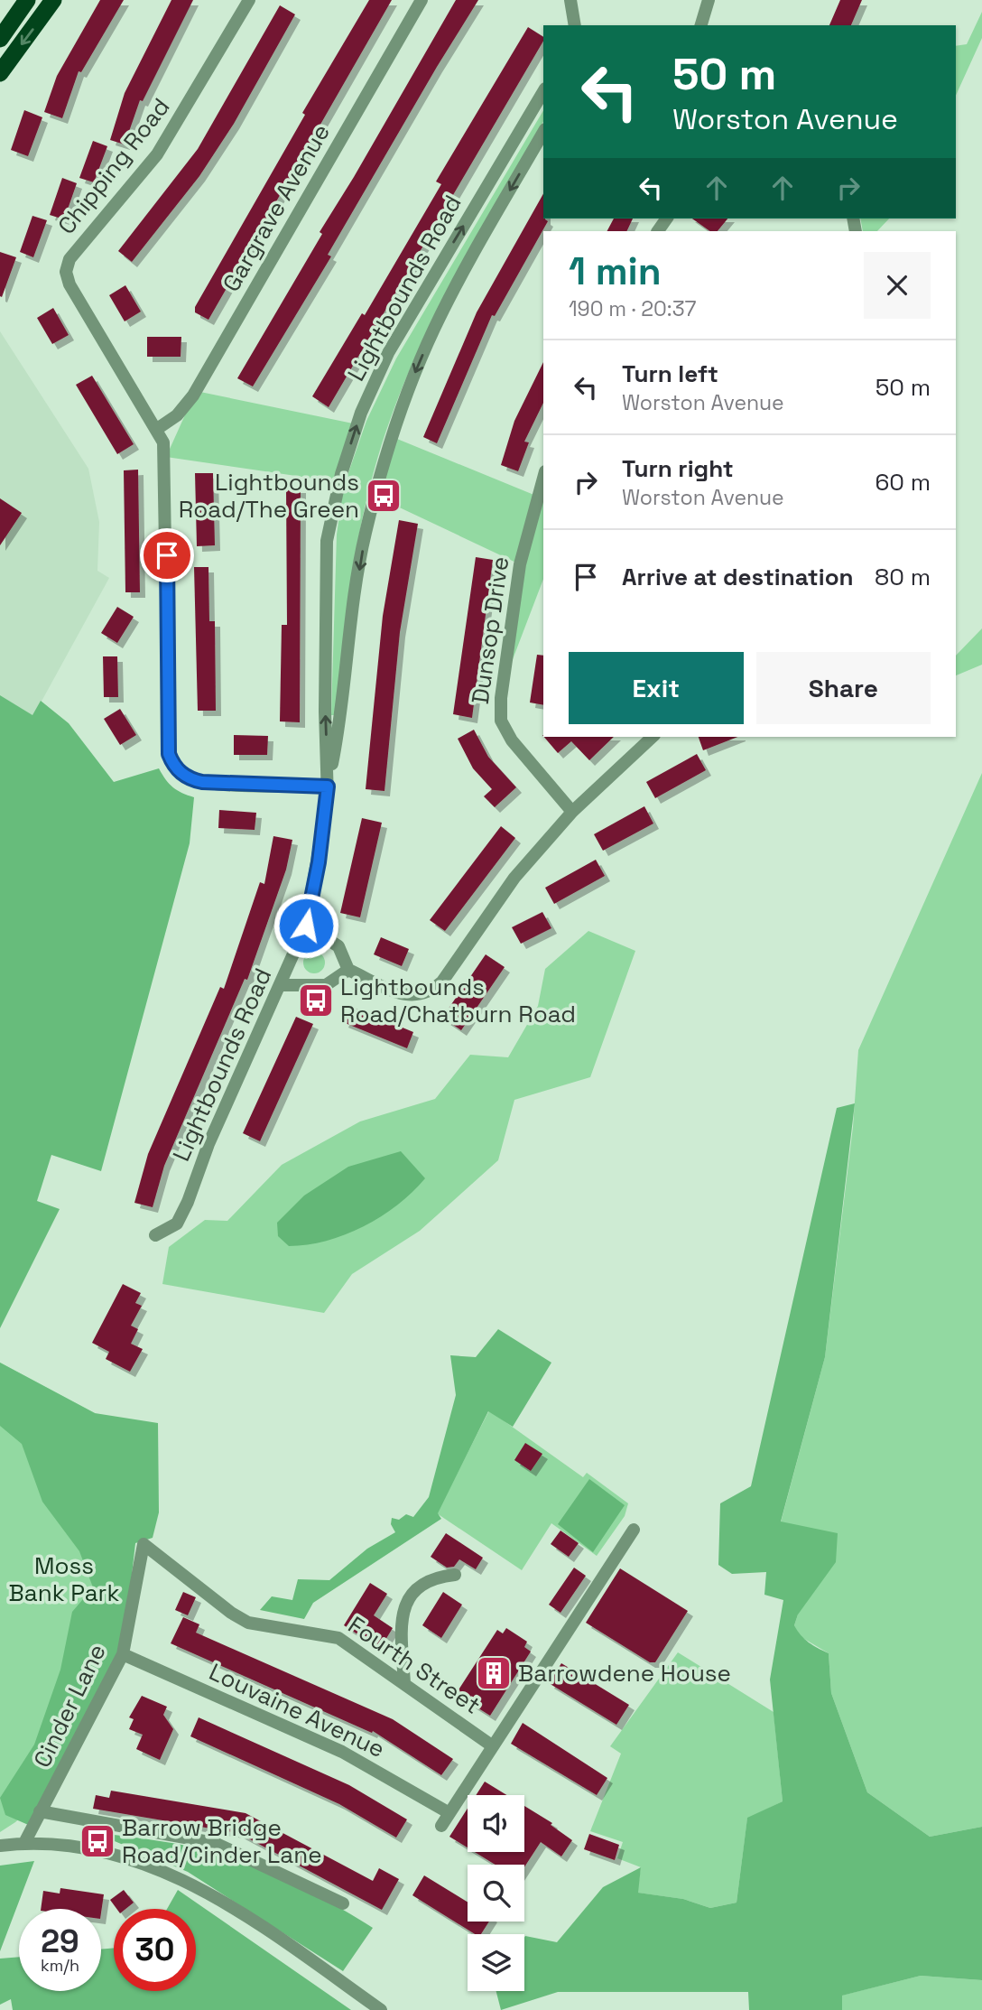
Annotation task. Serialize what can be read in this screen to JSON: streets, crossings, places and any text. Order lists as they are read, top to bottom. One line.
{"streets":{"street":["Chipping Road","Gargrave Avenue","Lightbounds Road","Dunsop Drive","Fourth Street","Cinder Lane","Louvaine Avenue"]},"crossings":[["Chipping Road","Gargrave Avenue"],["Fourth Street","Cinder Lane"],["Cinder Lane","Louvaine Avenue"]],"parks":["Moss Bank Park"],"places":{"bus stop":["Lightbounds Road/The Green","Lightbounds Road/Chatburn Road","Barrow Bridge Road/Cinder Lane"],"building":["Barrowdene House"]},"page":{"turn":["50 m","Worston Avenue"],"heading":["1 min","190 m · 20:37"],"list":[{"name":"Turn left","note":"Worston Avenue","value":"50 m"},{"name":"Turn right","note":"Worston Avenue","value":"60 m"},{"name":"Arrive at destination","value":"80 m"}],"buttons":["Exit","Share"],"speed":"29 km/h","limit":"30"}}
